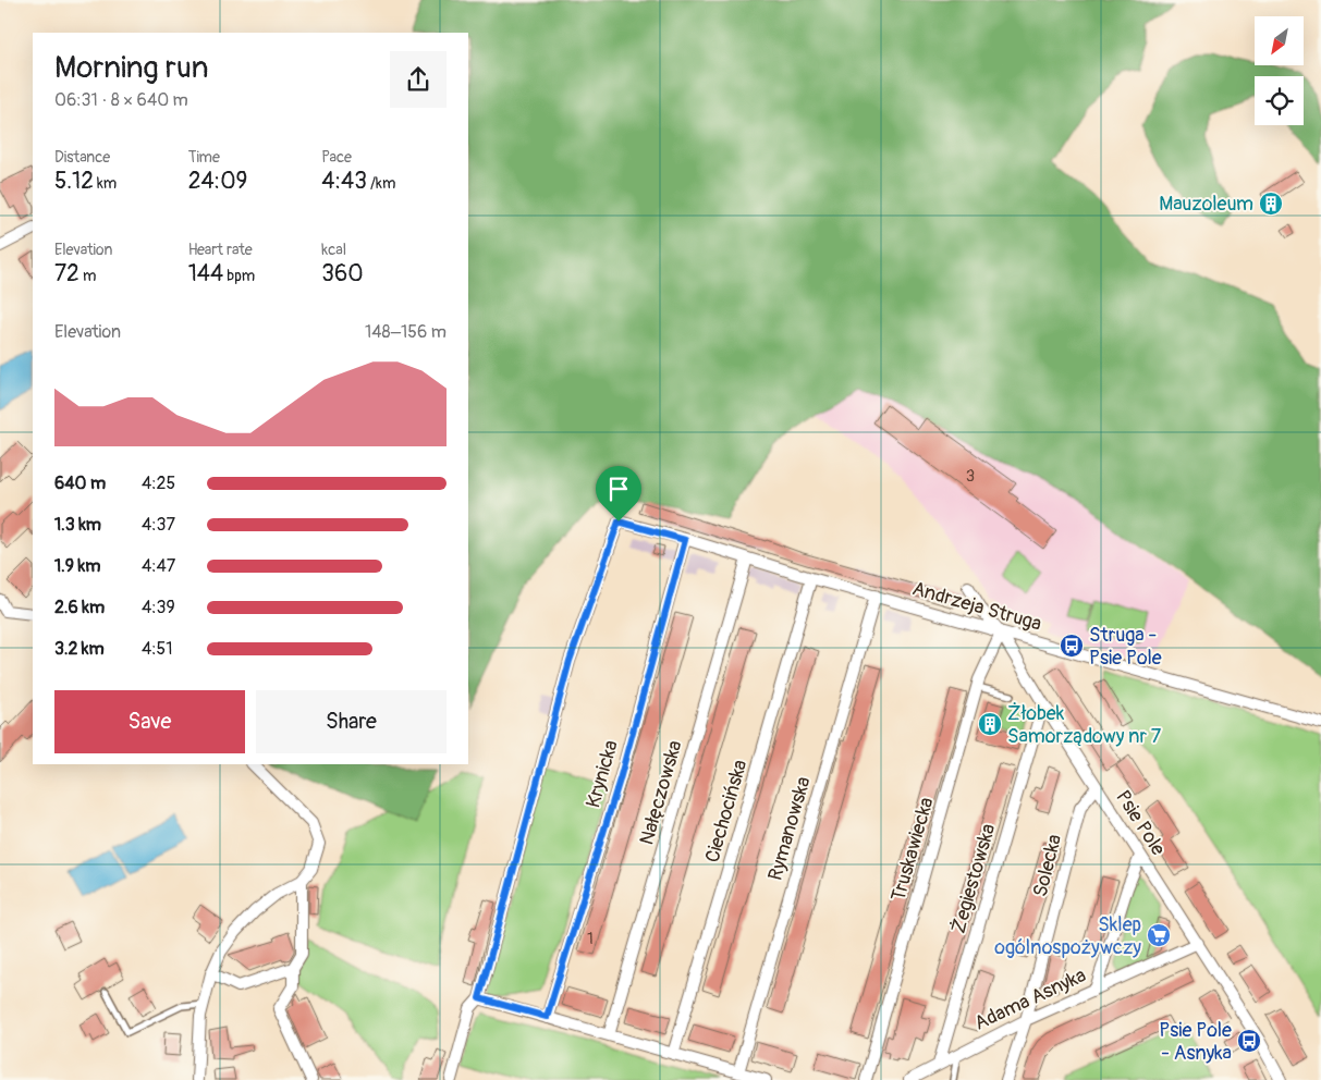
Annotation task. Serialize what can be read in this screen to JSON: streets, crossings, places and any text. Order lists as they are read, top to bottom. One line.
{"streets":{"street":["Andrzeja Struga","Krynicka","Nałęczowska","Ciechocińska","Psie Pole","Rymanowska","Truskawiecka","Solecka","Żegiestowska","Adama Asnyka"]},"crossings":[["Andrzeja Struga","Krynicka"],["Andrzeja Struga","Nałęczowska"],["Andrzeja Struga","Ciechocińska"],["Andrzeja Struga","Psie Pole"],["Andrzeja Struga","Rymanowska"],["Andrzeja Struga","Truskawiecka"],["Psie Pole","Truskawiecka"],["Psie Pole","Solecka"],["Psie Pole","Żegiestowska"],["Psie Pole","Adama Asnyka"],["Solecka","Adama Asnyka"],["Żegiestowska","Adama Asnyka"]],"places":{"building":["Mauzoleum","Żłobek Samorządowy nr 7"],"bus stop":["Struga - Psie Pole","Psie Pole - Asnyka"],"supermarket":["Sklep ogólnospożywczy"]},"house_numbers":["3","1"],"north":"bottom left","page":{"heading":["Morning run","06:31 · 8 × 640 m"],"stats":[["Distance","5.12 km"],["Time","24:09"],["Pace","4:43 /km"],["Elevation","72 m"],["Heart rate","144 bpm"],["kcal","360"]],"chart":["Elevation","148–156 m"],"list":[{"name":"640 m","note":"4:25"},{"name":"1.3 km","note":"4:37"},{"name":"1.9 km","note":"4:47"},{"name":"2.6 km","note":"4:39"},{"name":"3.2 km","note":"4:51"}],"buttons":["Save","Share"]}}
